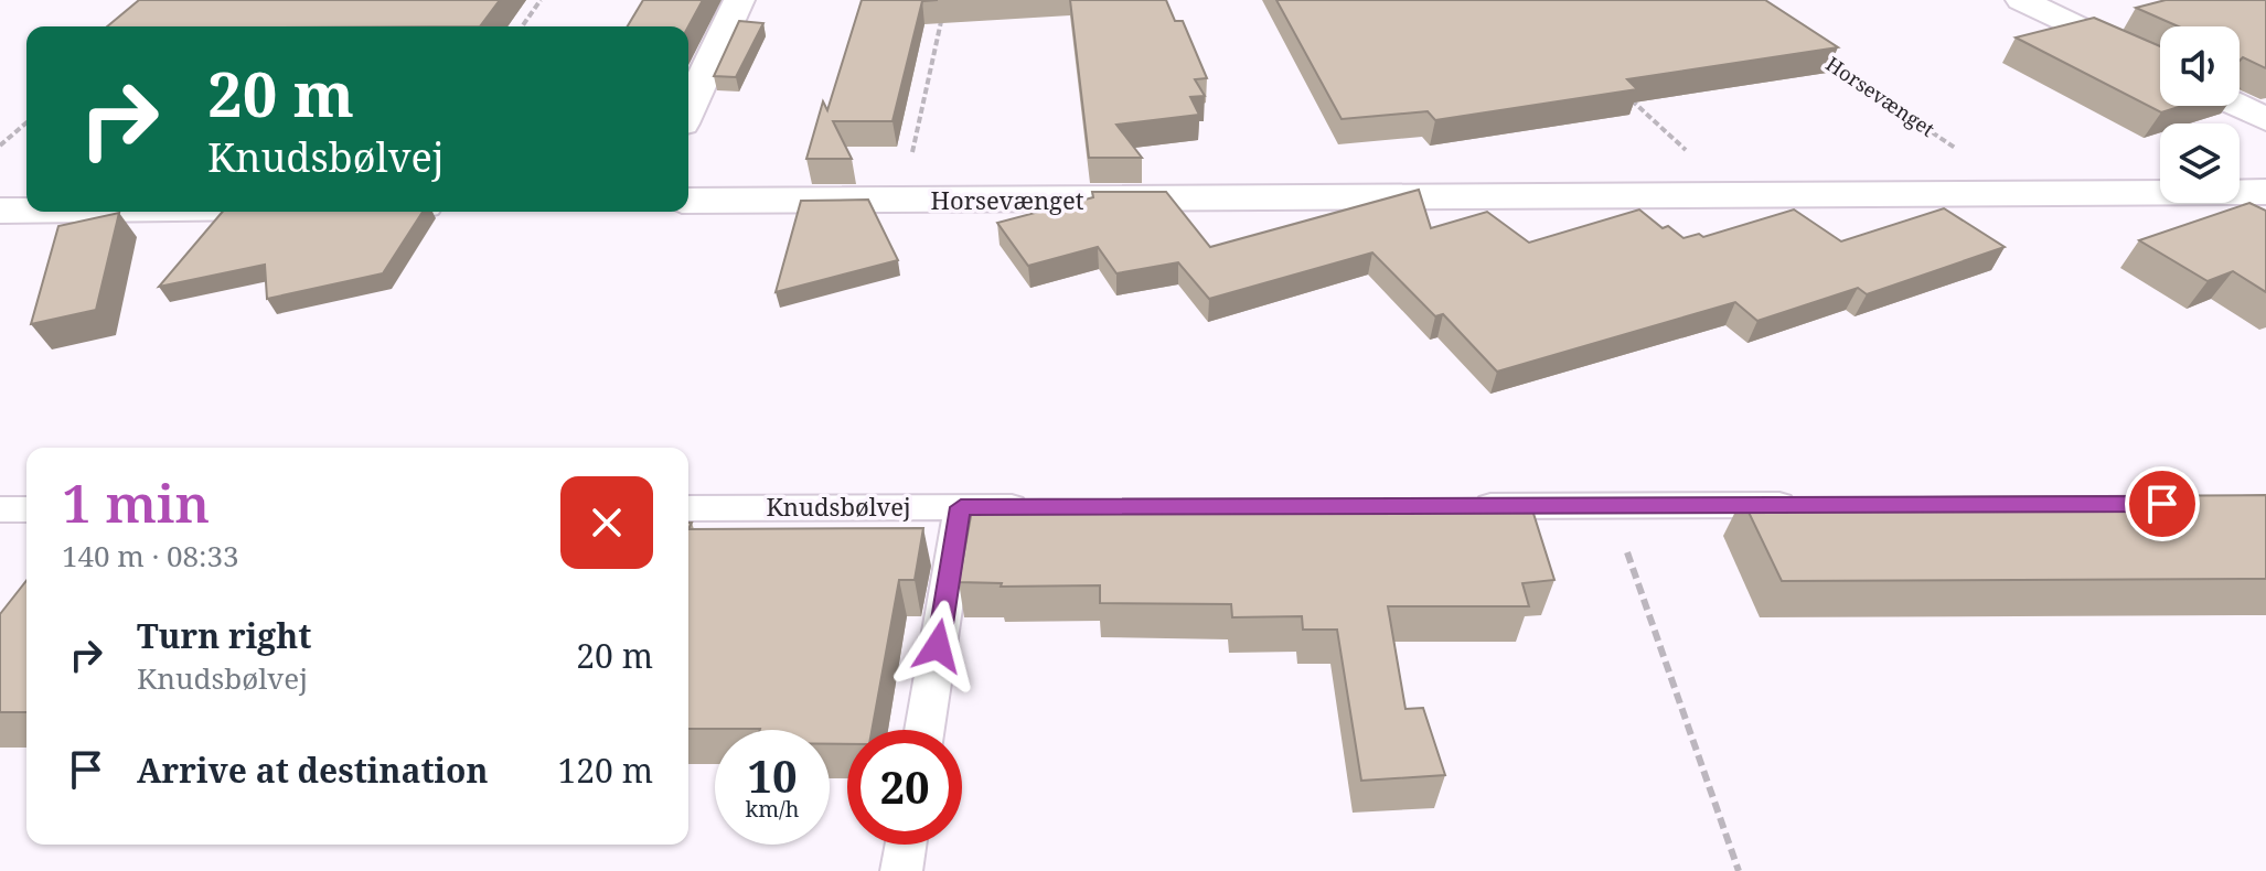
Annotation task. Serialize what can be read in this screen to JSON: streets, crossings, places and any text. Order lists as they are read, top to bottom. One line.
{"streets":{"street":["Horsevænget"],"lane":["Knudsbølvej"]},"page":{"turn":["20 m","Knudsbølvej"],"heading":["1 min","140 m · 08:33"],"list":[{"name":"Turn right","note":"Knudsbølvej","value":"20 m"},{"name":"Arrive at destination","value":"120 m"}],"speed":"10 km/h","limit":"20"}}
